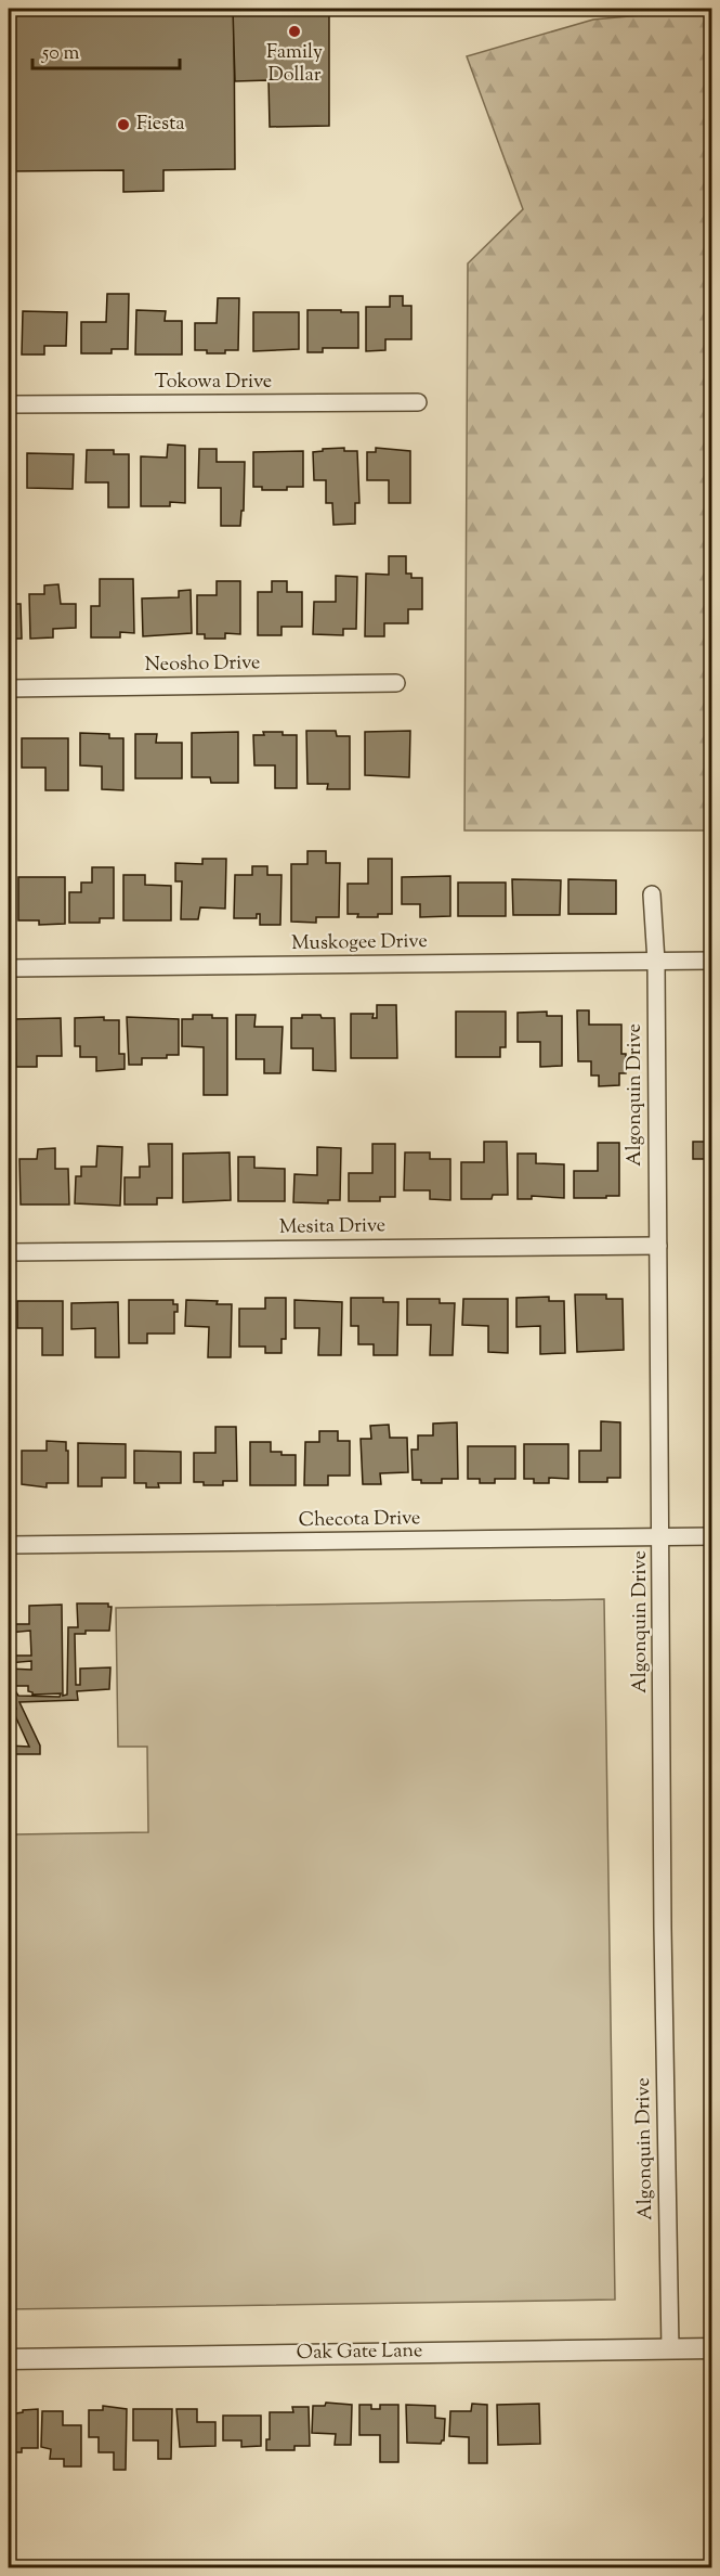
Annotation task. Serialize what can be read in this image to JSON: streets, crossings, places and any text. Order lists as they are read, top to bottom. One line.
{"streets":{"street":["Tokowa Drive","Neosho Drive","Muskogee Drive","Algonquin Drive","Mesita Drive","Checota Drive","Oak Gate Lane"]},"crossings":[["Muskogee Drive","Algonquin Drive"],["Algonquin Drive","Mesita Drive"],["Algonquin Drive","Checota Drive"],["Algonquin Drive","Oak Gate Lane"]],"places":["Family Dollar","Fiesta"],"scale_bar":"50 m"}
